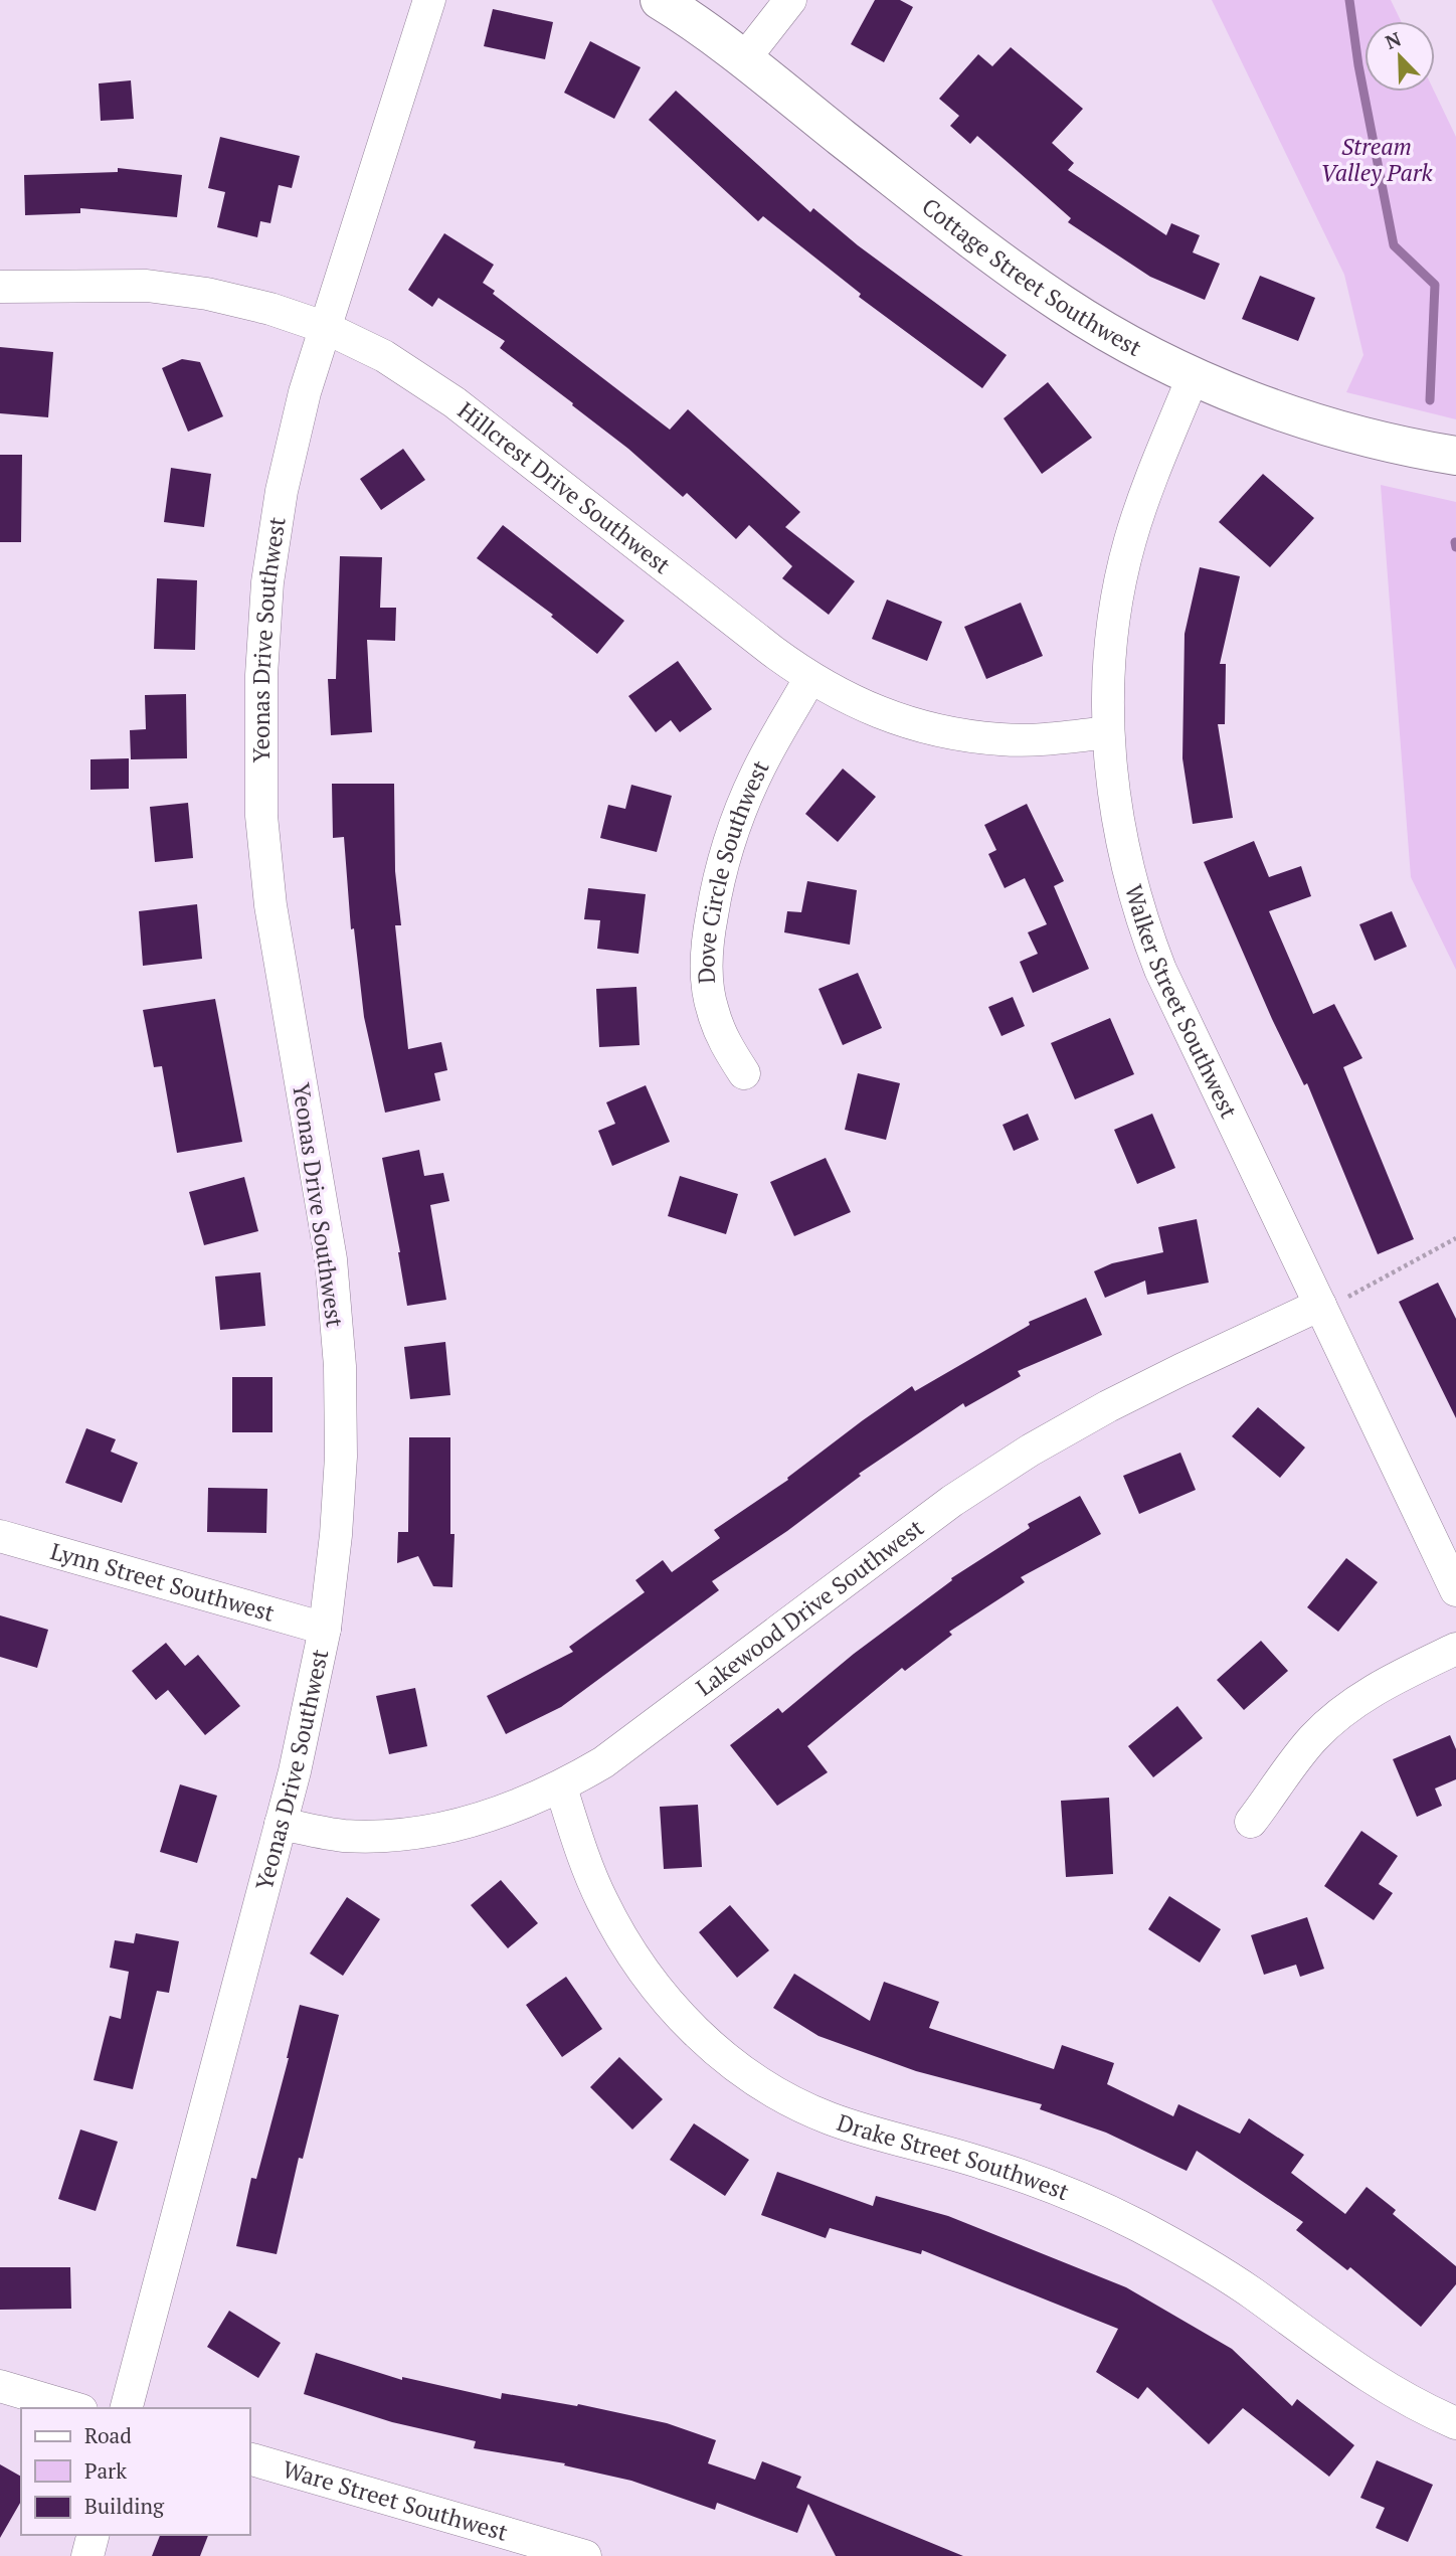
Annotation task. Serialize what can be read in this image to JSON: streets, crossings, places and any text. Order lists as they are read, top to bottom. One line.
{"streets":{"street":["Cottage Street Southwest","Hillcrest Drive Southwest","Yeonas Drive Southwest","Dove Circle Southwest","Walker Street Southwest","Lynn Street Southwest","Lakewood Drive Southwest","Drake Street Southwest","Ware Street Southwest"]},"crossings":[["Cottage Street Southwest","Walker Street Southwest"],["Hillcrest Drive Southwest","Yeonas Drive Southwest"],["Hillcrest Drive Southwest","Dove Circle Southwest"],["Hillcrest Drive Southwest","Walker Street Southwest"],["Yeonas Drive Southwest","Lynn Street Southwest"],["Yeonas Drive Southwest","Lakewood Drive Southwest"],["Walker Street Southwest","Lakewood Drive Southwest"],["Lakewood Drive Southwest","Drake Street Southwest"]],"parks":["Stream Valley Park"],"legend":["Road","Park","Building"],"north":"top left"}
